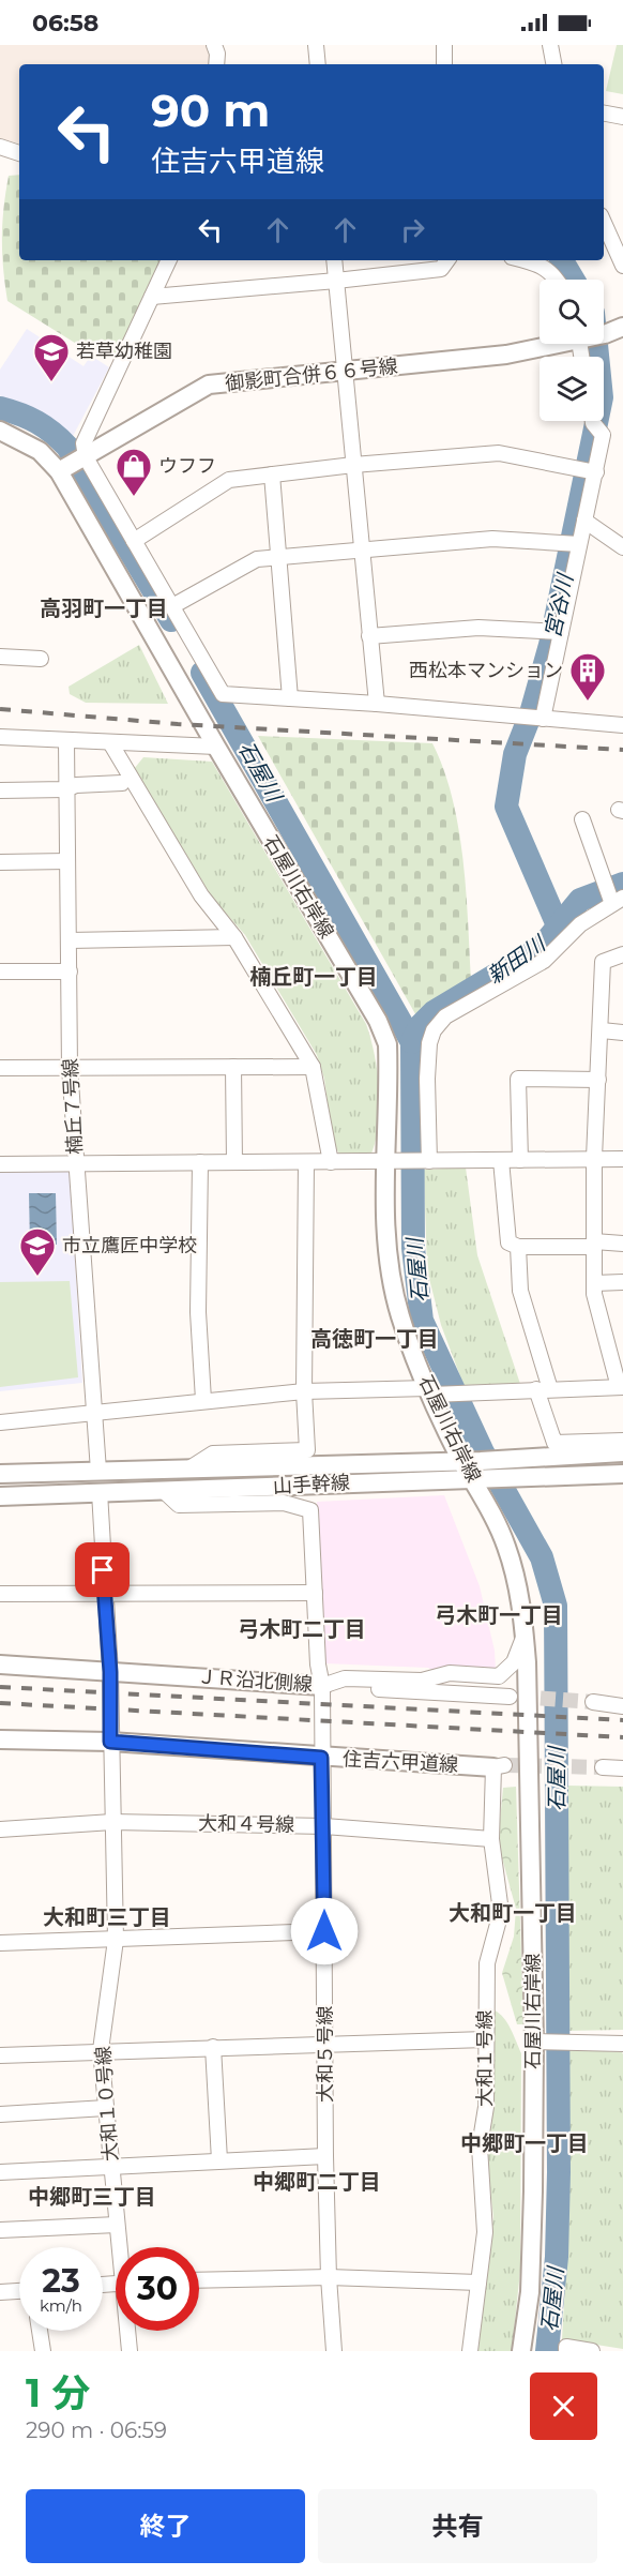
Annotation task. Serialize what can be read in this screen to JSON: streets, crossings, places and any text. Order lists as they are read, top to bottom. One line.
{"streets":{"street":["御影町合併６６号線","石屋川右岸線","楠丘７号線","山手幹線","ＪＲ沿北側線","住吉六甲道線","大和４号線","大和５号線","大和１号線","大和１０号線"]},"crossings":[["御影町合併６６号線","石屋川右岸線"],["石屋川右岸線","山手幹線"],["楠丘７号線","山手幹線"],["山手幹線","大和５号線"],["山手幹線","大和１０号線"],["ＪＲ沿北側線","大和５号線"],["ＪＲ沿北側線","大和１０号線"],["住吉六甲道線","大和５号線"],["住吉六甲道線","大和１号線"],["住吉六甲道線","大和１０号線"],["大和４号線","大和５号線"],["大和４号線","大和１号線"],["大和４号線","大和１０号線"]],"districts":["高羽町一丁目","楠丘町一丁目","高徳町一丁目","弓木町一丁目","弓木町二丁目","大和町一丁目","大和町三丁目","中郷町一丁目","中郷町二丁目","中郷町三丁目"],"water":["宮谷川","石屋川","新田川"],"places":{"school or university":["若草幼稚園","市立鷹匠中学校"],"shop":["ウフフ"],"building":["西松本マンション"]},"page":{"status":"06:58","turn":["90 m","住吉六甲道線"],"speed":"23 km/h","limit":"30","heading":["1 分","290 m · 06:59"],"buttons":["終了","共有"]}}
